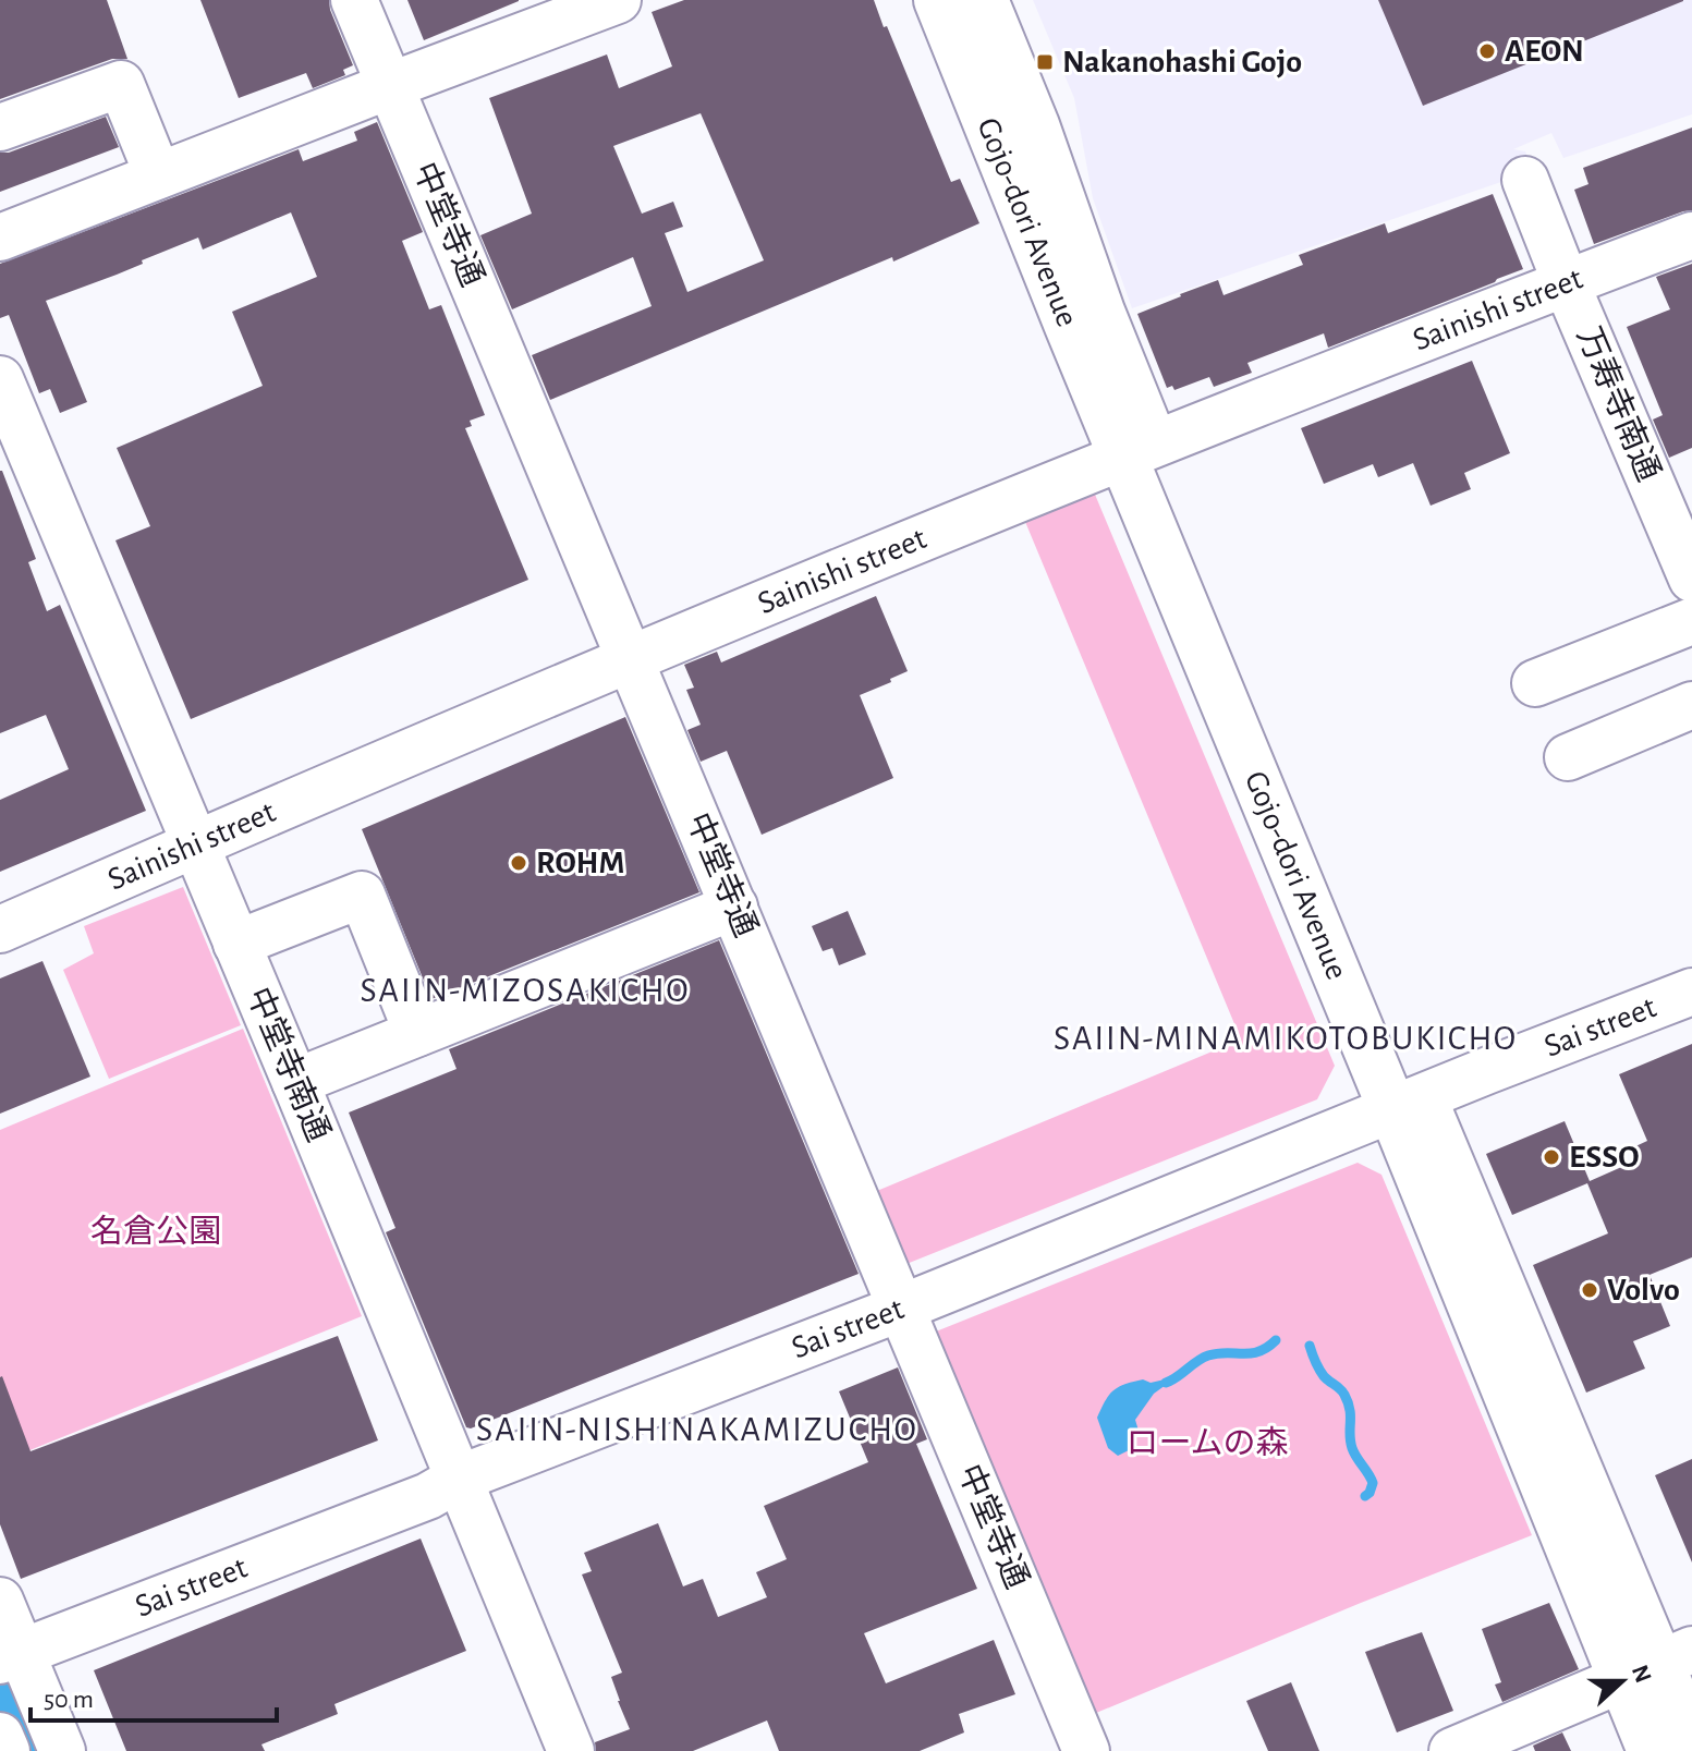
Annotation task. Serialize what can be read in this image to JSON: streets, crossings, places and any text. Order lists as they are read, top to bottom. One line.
{"streets":{"highway":["Gojo-dori Avenue"],"street":["中堂寺通","Sainishi street","万寿寺南通","Sai street","中堂寺南通"]},"crossings":[["Gojo-dori Avenue","Sainishi street"],["Gojo-dori Avenue","Sai street"],["中堂寺通","Sainishi street"],["中堂寺通","Sai street"],["Sainishi street","万寿寺南通"],["Sainishi street","中堂寺南通"],["Sai street","中堂寺南通"]],"districts":["SAIIN-MIZOSAKICHO","SAIIN-MINAMIKOTOBUKICHO","SAIIN-NISHINAKAMIZUCHO"],"parks":["名倉公園","ロームの森"],"places":{"other":["AEON","ROHM","ESSO","Volvo"],"transit":["Nakanohashi Gojo"]},"scale_bar":"50 m","north":"right"}
